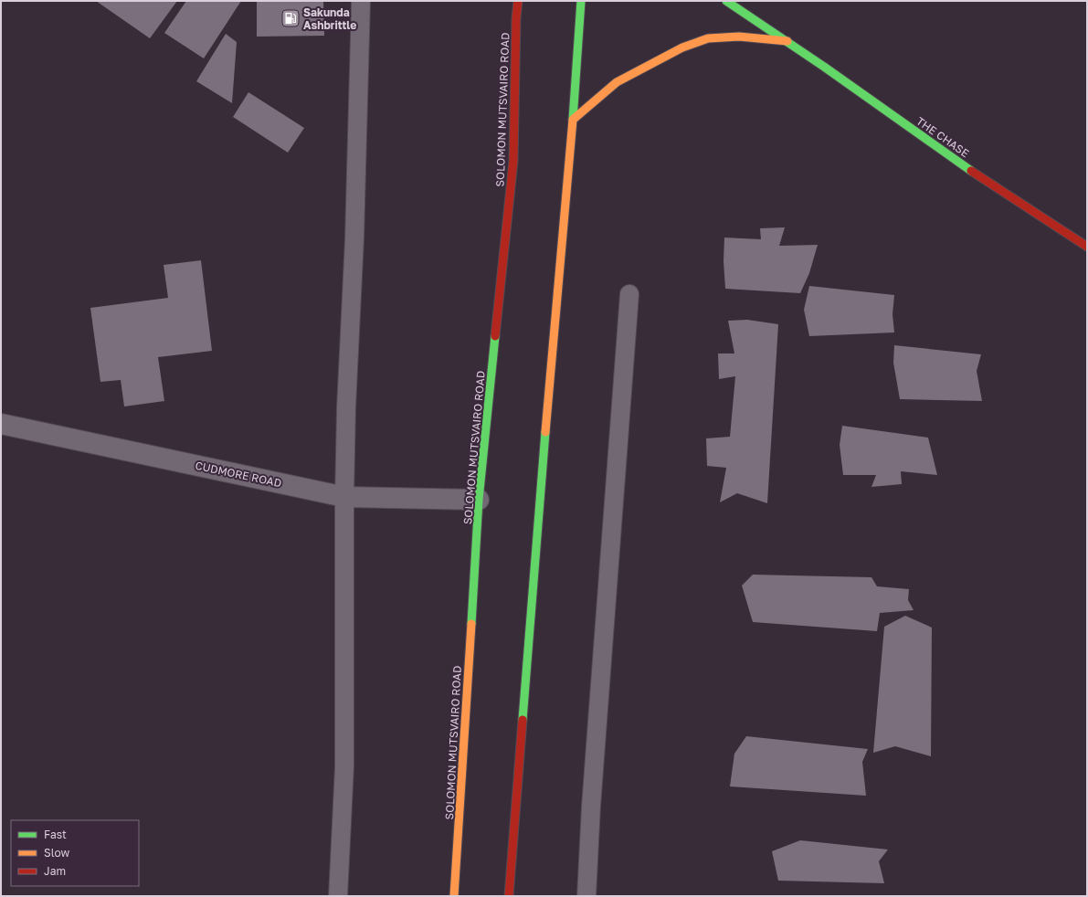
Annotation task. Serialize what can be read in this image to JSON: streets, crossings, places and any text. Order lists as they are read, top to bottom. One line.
{"streets":{"main road":["SOLOMON MUTSVAIRO ROAD","THE CHASE"],"street":["CUDMORE ROAD"]},"crossings":[["SOLOMON MUTSVAIRO ROAD","CUDMORE ROAD"]],"places":{"fuel station":["Sakunda Ashbrittle"]},"legend":["Fast","Slow","Jam"]}
